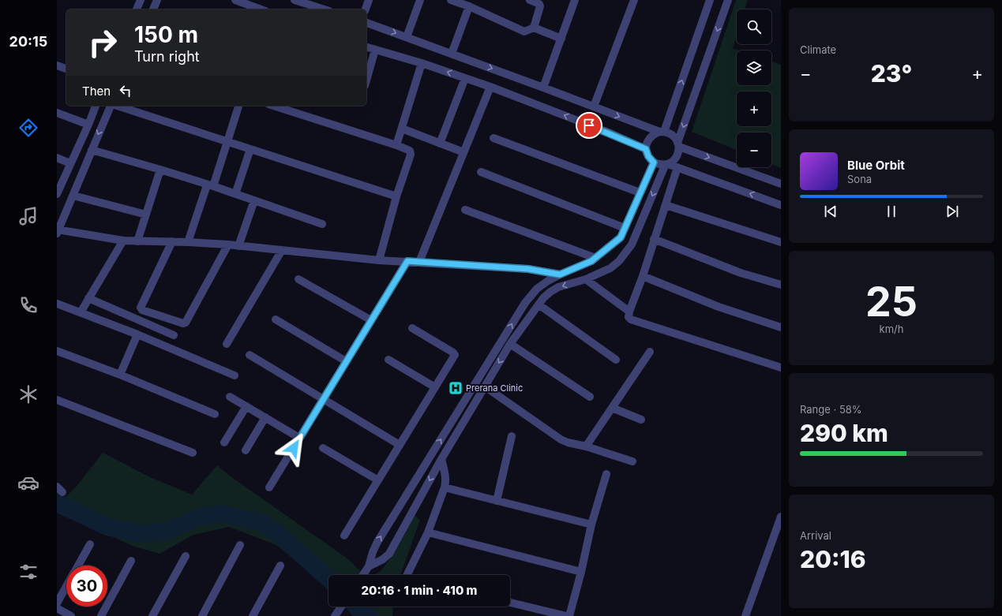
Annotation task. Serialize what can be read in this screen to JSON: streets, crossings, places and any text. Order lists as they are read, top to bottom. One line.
{"places":{"hospital":["Prerana Clinic"]},"page":{"tabs":"20:15","tile":["Climate",["25","km/h"],["Range · 58%","290 km"],["Arrival","20:16"]],"map_buttons":["+","−"],"turn":["150 m","Turn right"],"heat":["−","23°","+"],"then":"Then","song":["Blue Orbit","Sona"],"limit":"30","trip":"20:16 · 1 min · 410 m"}}
